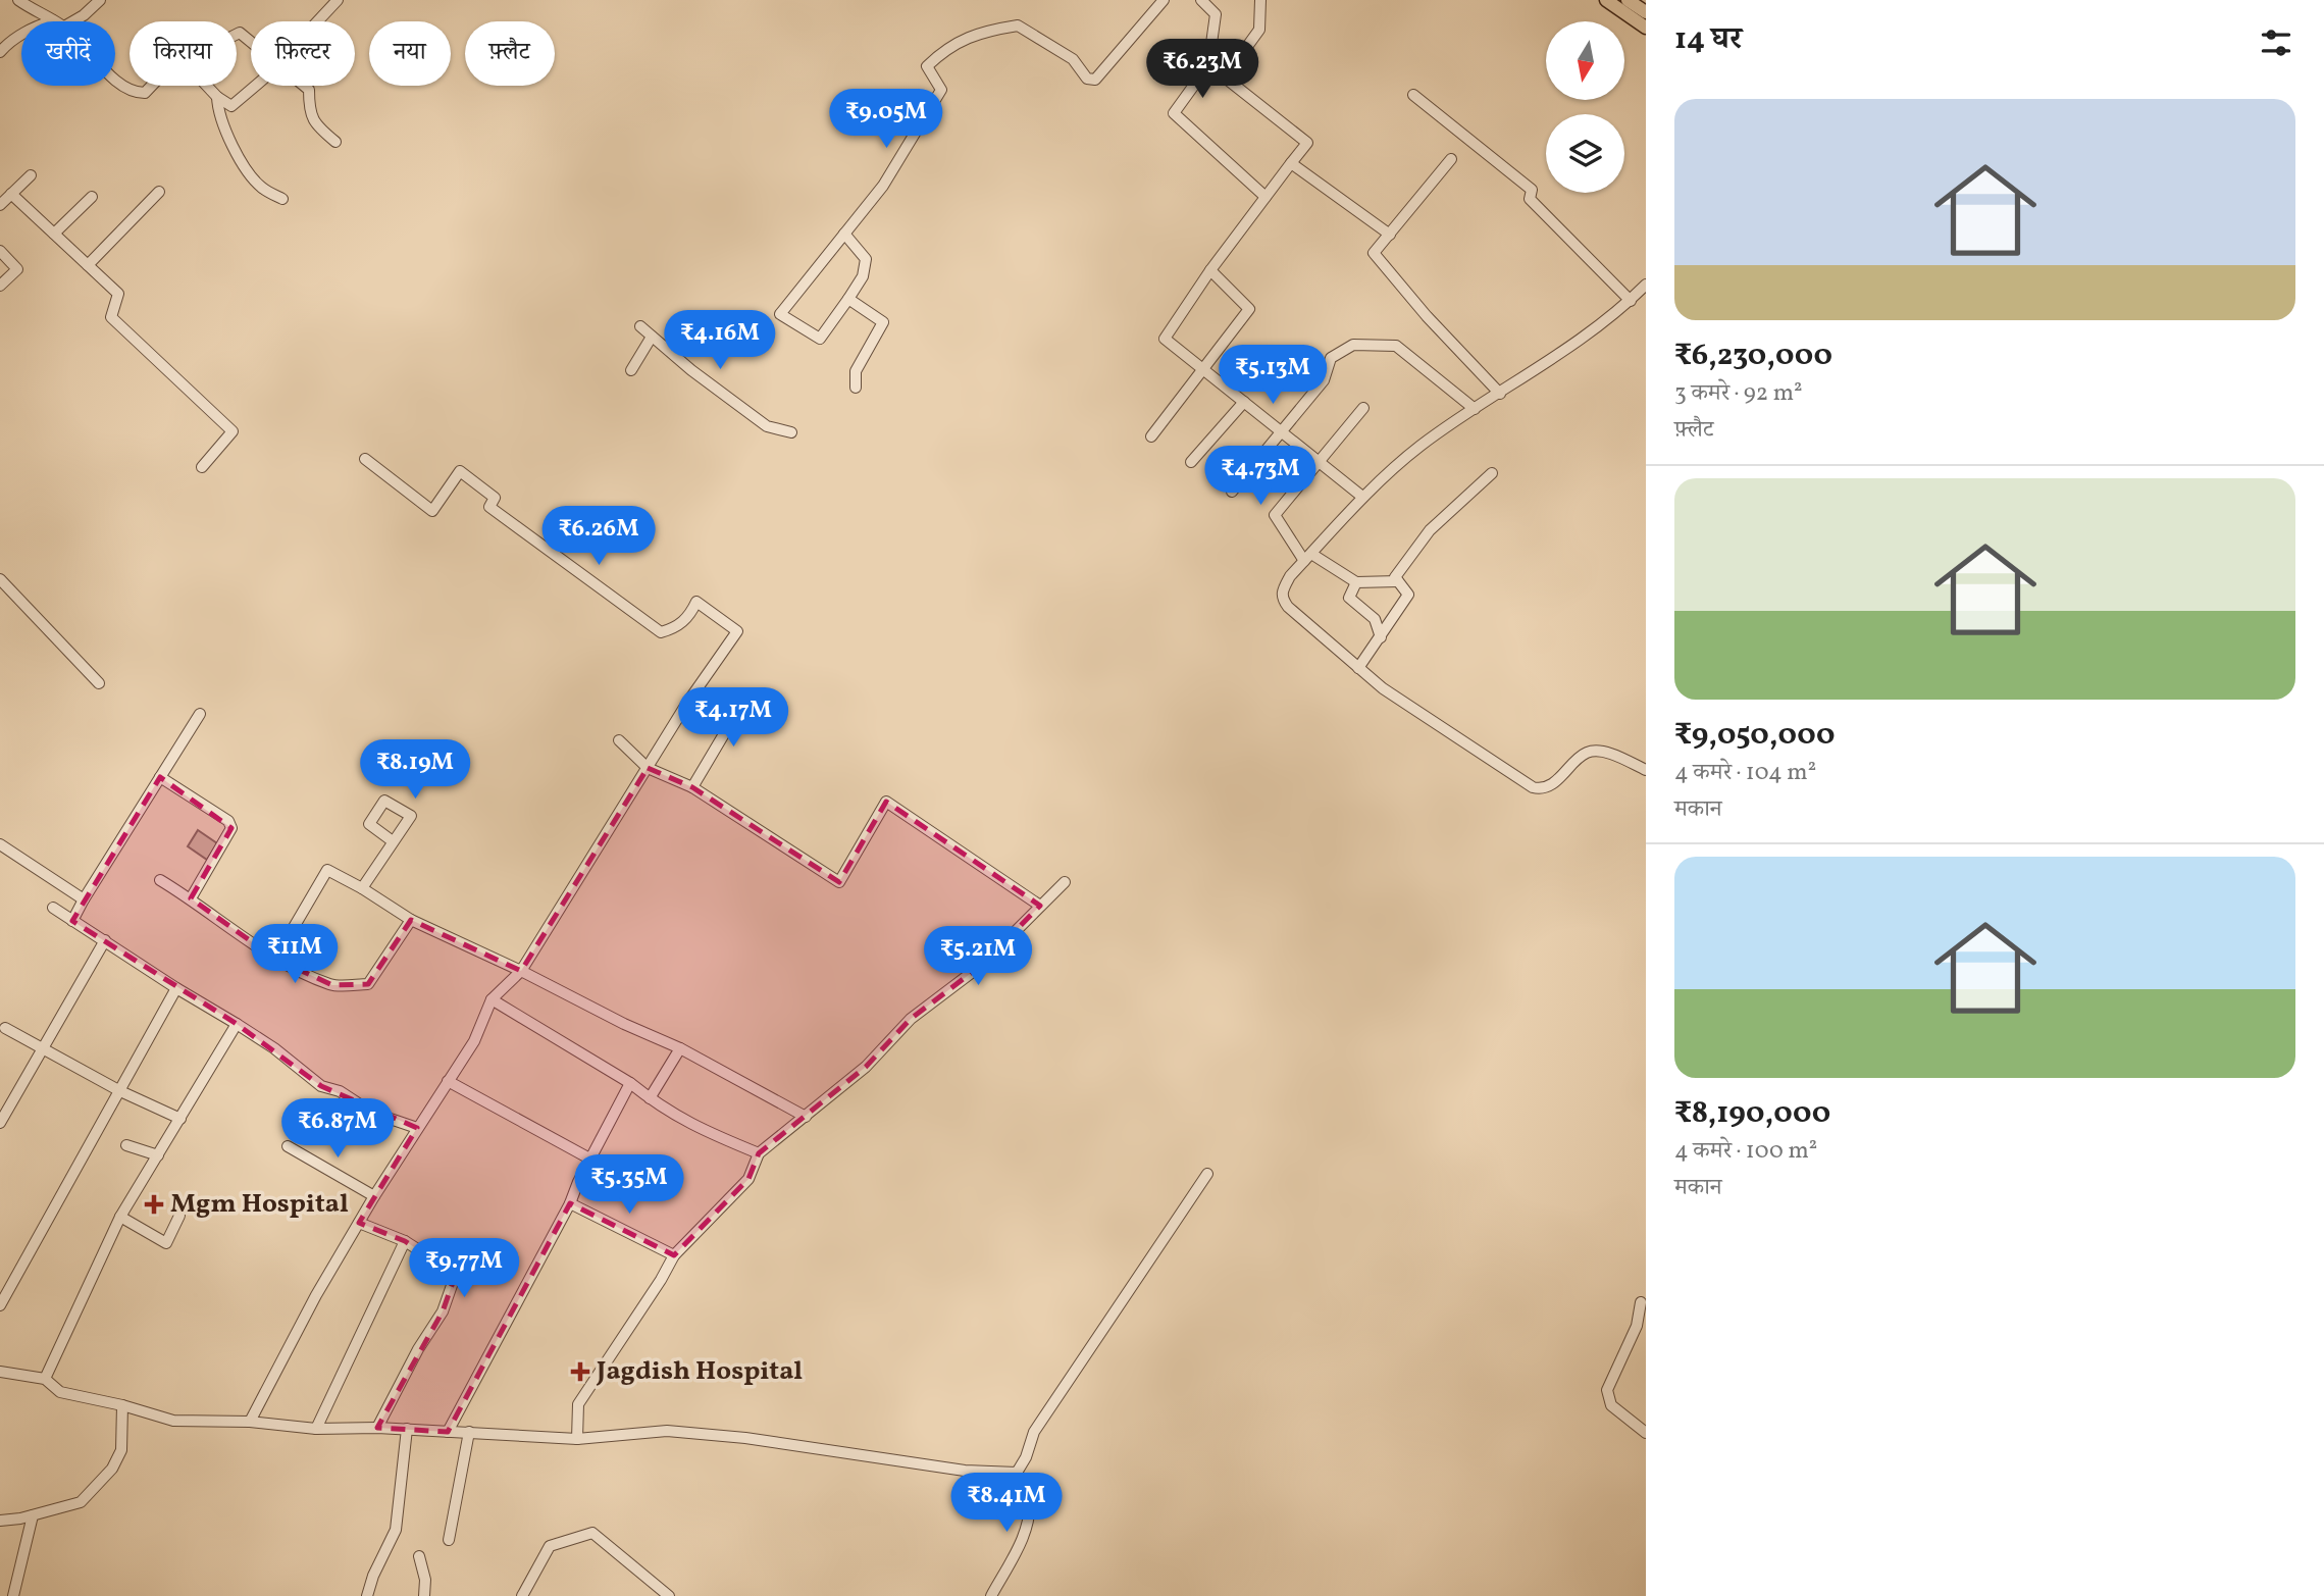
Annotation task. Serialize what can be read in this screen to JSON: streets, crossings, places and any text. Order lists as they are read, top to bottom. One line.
{"places":{"health":["Mgm Hospital","Jagdish Hospital"]},"north":"bottom","page":{"heading":"14 घर","chip":["खरीदें","किराया","फ़िल्टर","नया","फ़्लैट"],"price":["₹6.23M","₹9.05M","₹4.16M","₹5.13M","₹4.73M","₹6.26M","₹4.17M","₹8.19M","₹11M","₹5.21M","₹6.87M","₹5.35M","₹9.77M","₹8.41M"],"list":[{"name":"₹6,230,000","note":"3 कमरे · 92 m² · फ़्लैट"},{"name":"₹9,050,000","note":"4 कमरे · 104 m² · मकान"},{"name":"₹8,190,000","note":"4 कमरे · 100 m² · मकान"}]}}
